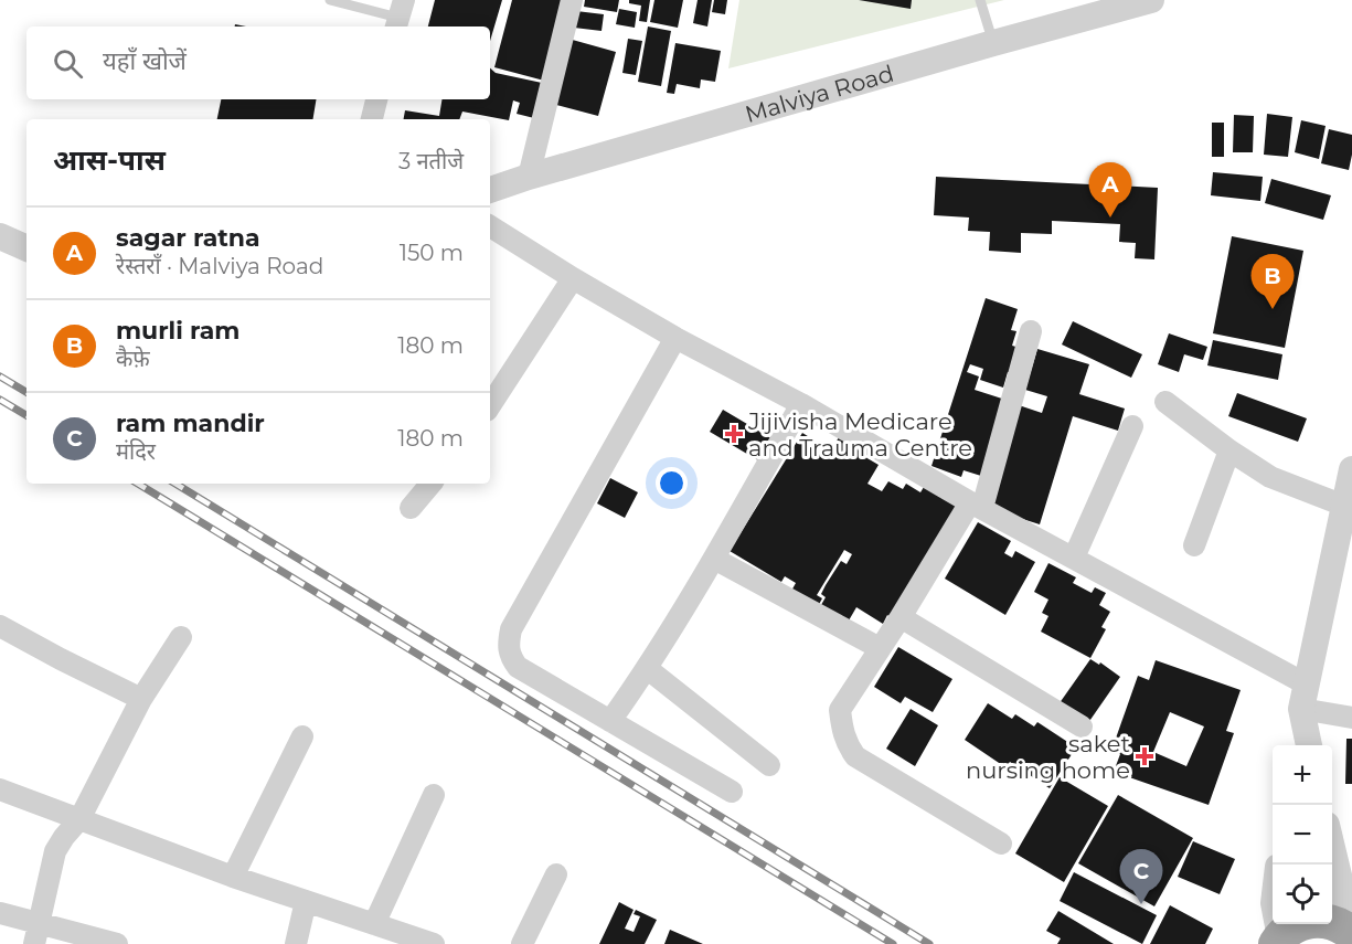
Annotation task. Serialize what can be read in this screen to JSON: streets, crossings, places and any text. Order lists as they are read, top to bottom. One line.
{"streets":{"street":["Malviya Road"]},"places":{"health":["Jijivisha Medicare and Trauma Centre","saket nursing home"]},"page":{"search":"यहाँ खोजें","heading":["आस-पास","3 नतीजे"],"pins":["A","B","C"],"list":[{"mark":"A","name":"sagar ratna","note":"रेस्तराँ · Malviya Road","value":"150 m"},{"mark":"B","name":"murli ram","note":"कैफ़े","value":"180 m"},{"mark":"C","name":"ram mandir","note":"मंदिर","value":"180 m"}],"map_buttons":["+","−"]}}
